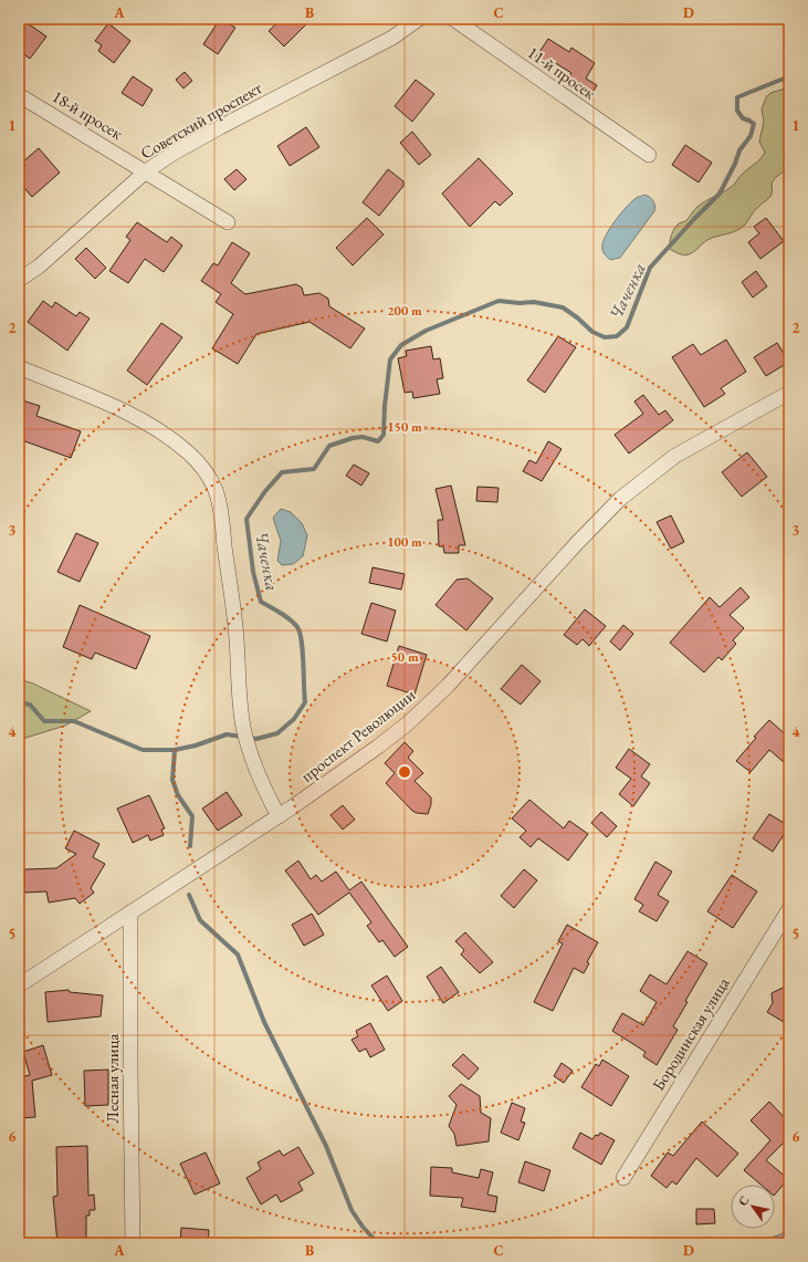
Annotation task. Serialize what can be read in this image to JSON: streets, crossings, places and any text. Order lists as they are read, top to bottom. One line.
{"streets":{"street":["11-й просек","18-й просек","Советский проспект","проспект Революции","Бородинская улица","Лесная улица"]},"crossings":[["18-й просек","Советский проспект"],["проспект Революции","Лесная улица"]],"water":["Чаченка"],"north":"top left","grid":{"columns":["A","B","C","D"],"rows":["1","2","3","4","5","6"]},"rings":["200 m","150 m","100 m","50 m"]}
